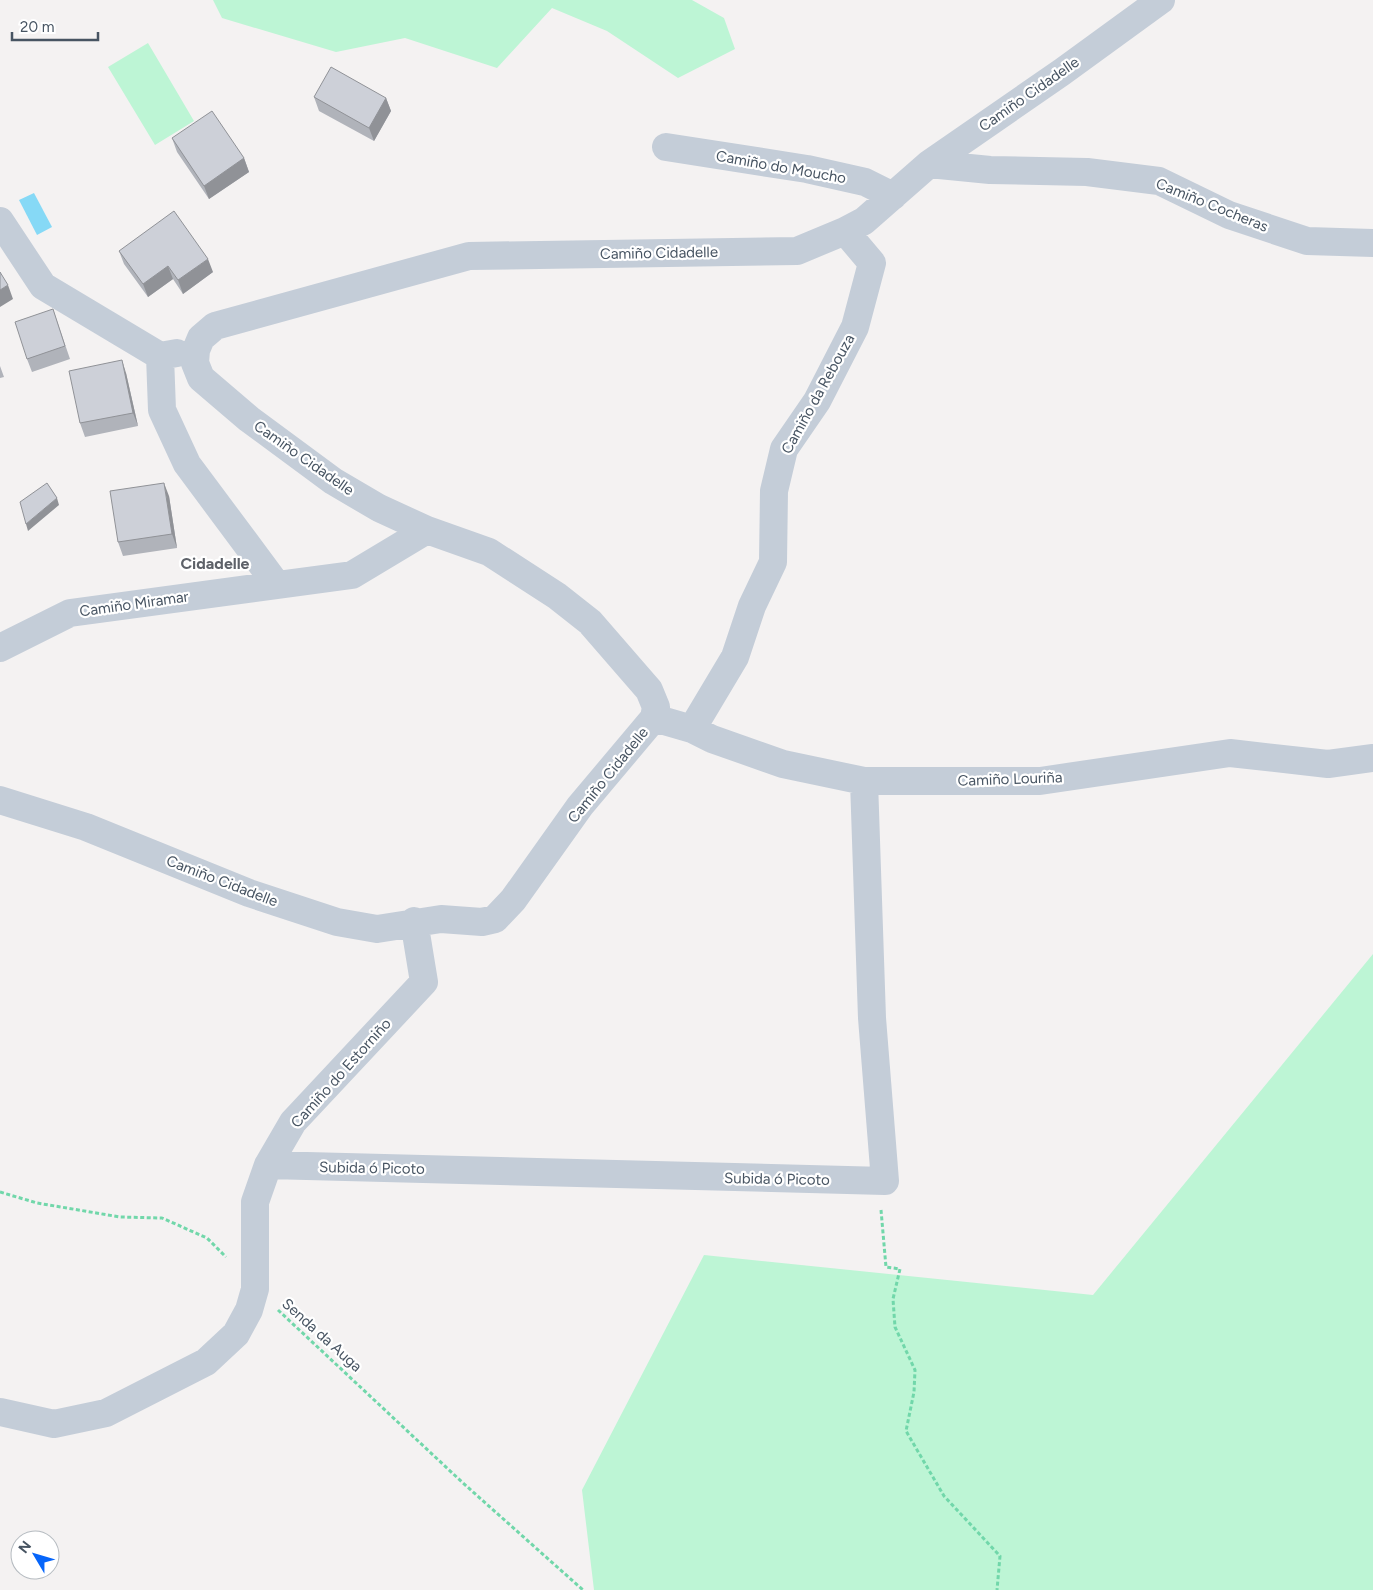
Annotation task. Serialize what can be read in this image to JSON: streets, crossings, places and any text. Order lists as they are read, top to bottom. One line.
{"streets":{"street":["Camiño Cidadelle","Camiño do Moucho","Camiño Cocheras","Camiño da Rebouza","Camiño Miramar","Camiño Louriña","Camiño do Estorniño","Subida ó Picoto"],"path":["Senda da Auga"]},"crossings":[["Camiño Cidadelle","Camiño do Moucho"],["Camiño Cidadelle","Camiño Cocheras"],["Camiño Cidadelle","Camiño da Rebouza"],["Camiño Cidadelle","Camiño Miramar"],["Camiño Cidadelle","Camiño Louriña"],["Camiño Cidadelle","Camiño do Estorniño"],["Camiño da Rebouza","Camiño Louriña"],["Camiño do Estorniño","Subida ó Picoto"],["Camiño do Estorniño","Senda da Auga"]],"districts":["Cidadelle"],"scale_bar":"20 m","north":"top left"}
